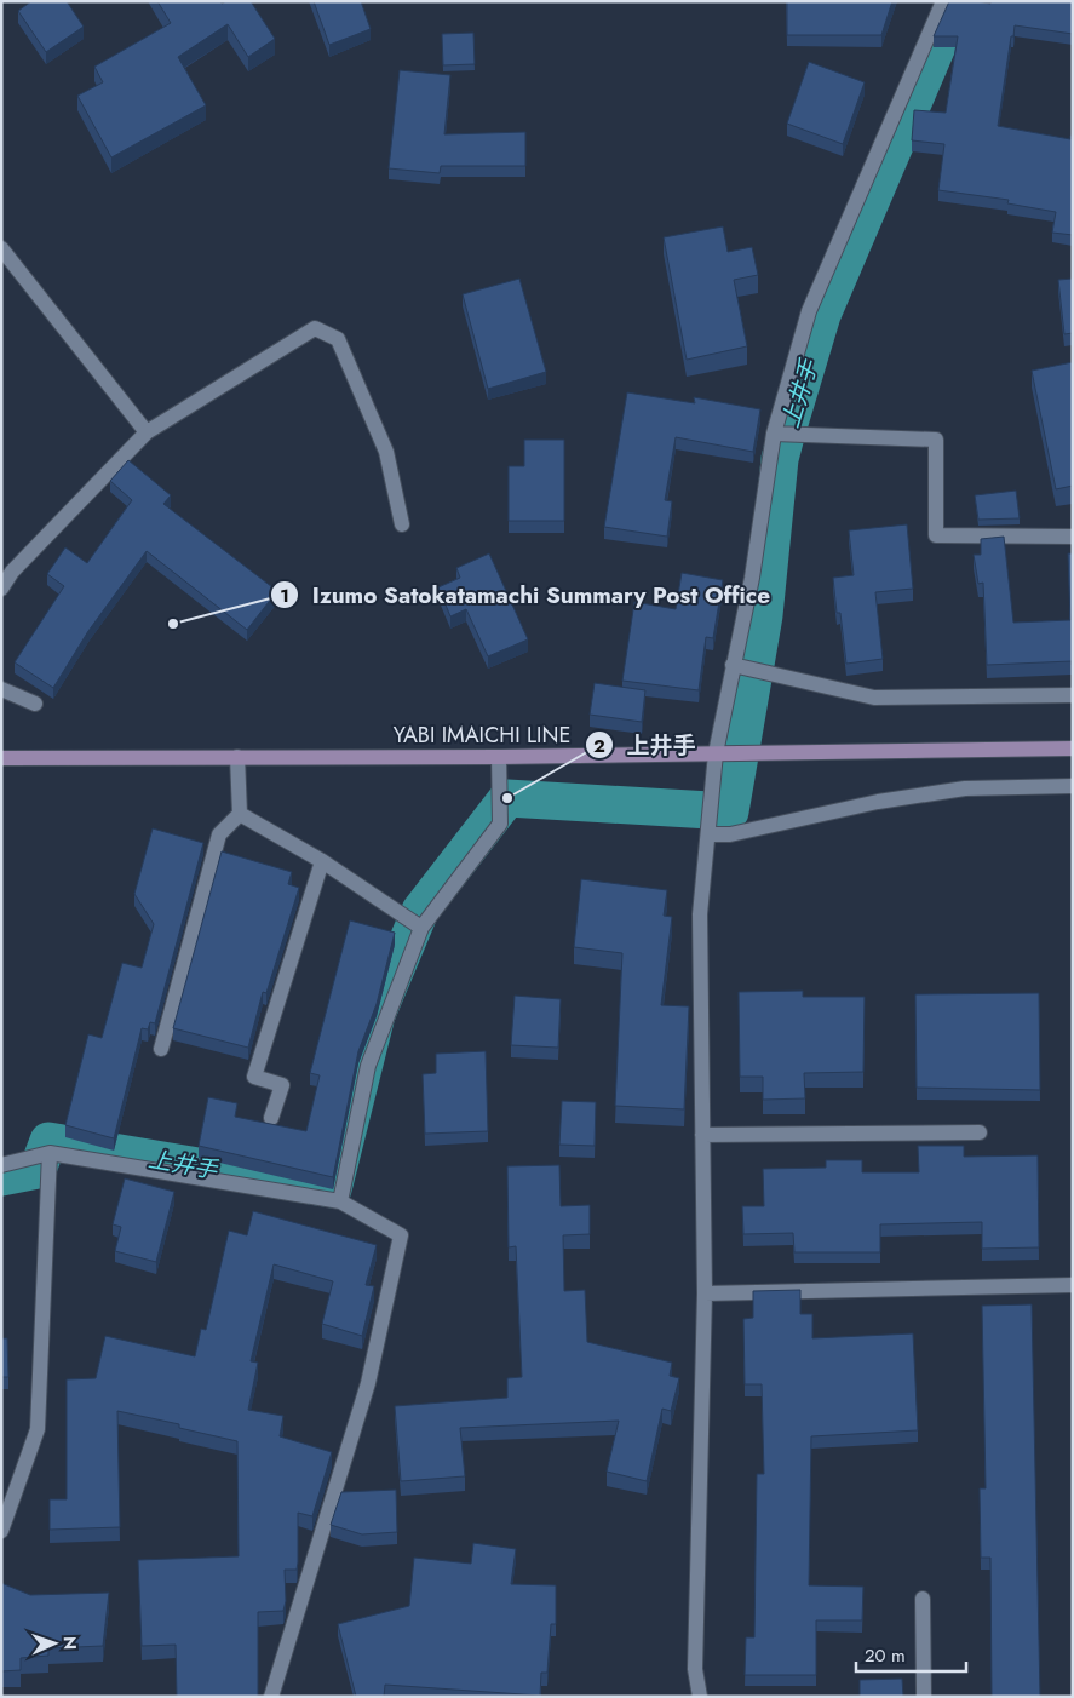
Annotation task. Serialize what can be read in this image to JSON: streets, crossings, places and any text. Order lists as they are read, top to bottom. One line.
{"streets":{"main road":["YABI IMAICHI LINE"]},"water":["上井手"],"places":["Izumo Satokatamachi Summary Post Office","上井手"],"scale_bar":"20 m","north":"right"}
